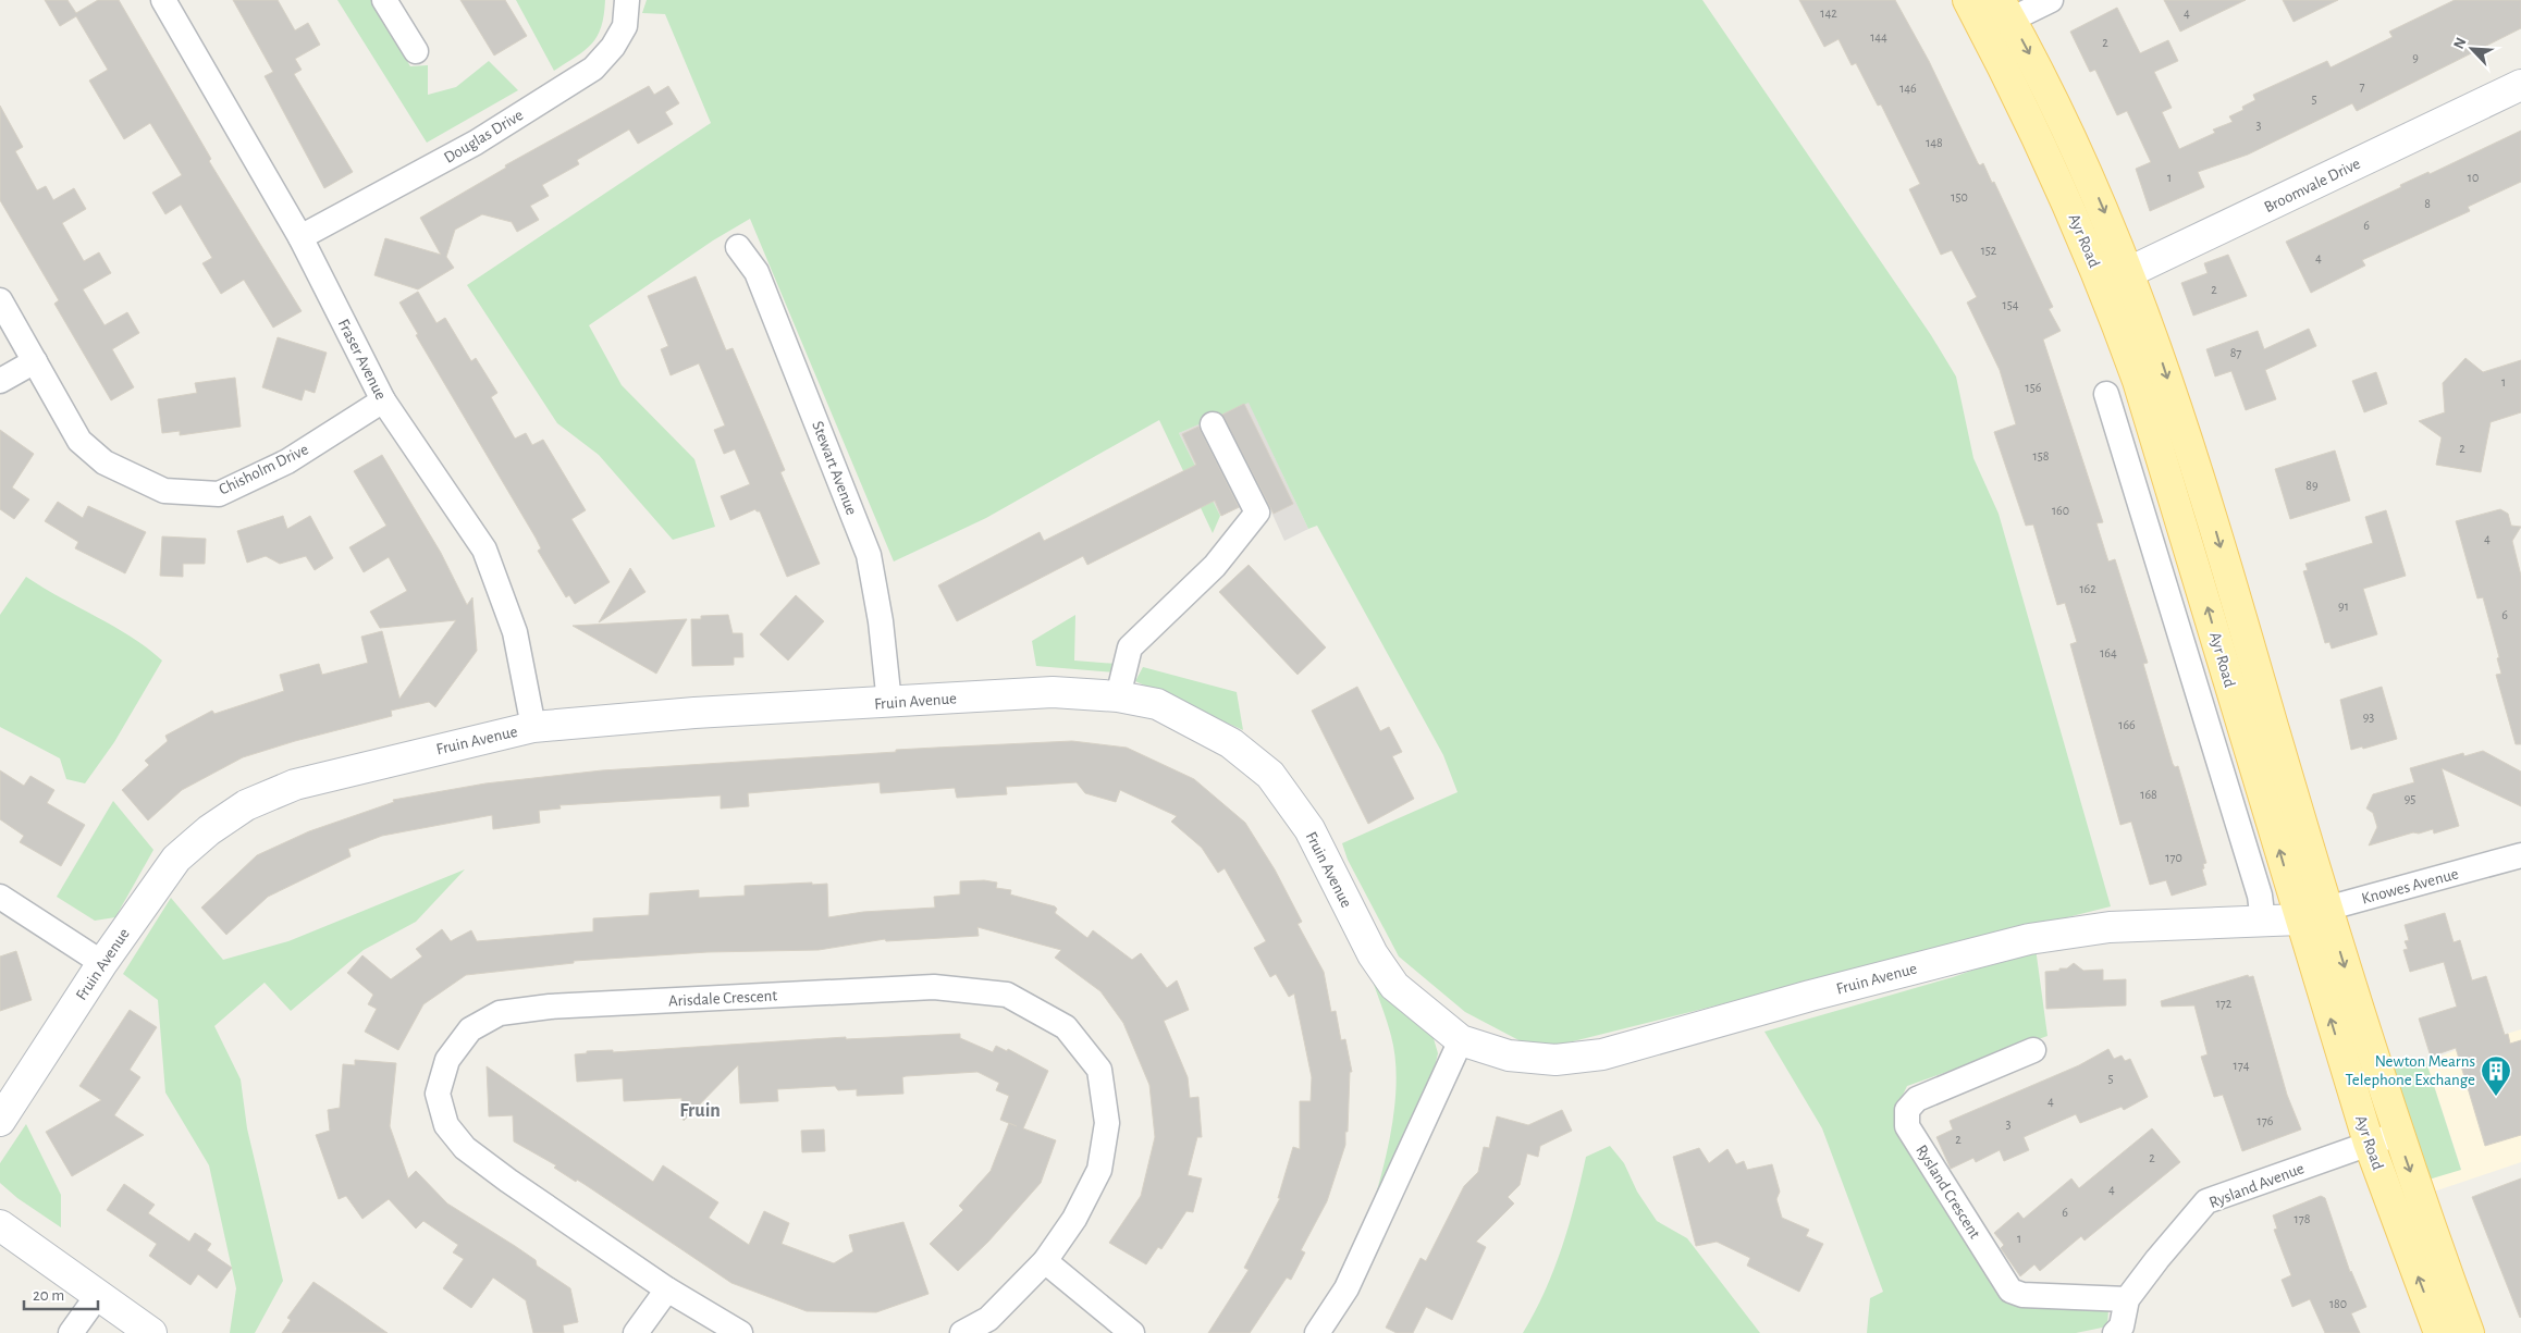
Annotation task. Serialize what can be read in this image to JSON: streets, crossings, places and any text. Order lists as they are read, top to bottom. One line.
{"streets":{"main road":["Ayr Road"],"street":["Douglas Drive","Broomvale Drive","Fraser Avenue","Stewart Avenue","Chisholm Drive","Fruin Avenue","Knowes Avenue","Arisdale Crescent","Rysland Avenue","Rysland Crescent"]},"crossings":[["Douglas Drive","Fraser Avenue"],["Broomvale Drive","Ayr Road"],["Ayr Road","Fruin Avenue"],["Ayr Road","Knowes Avenue"],["Ayr Road","Rysland Avenue"],["Fraser Avenue","Chisholm Drive"],["Fraser Avenue","Fruin Avenue"],["Stewart Avenue","Fruin Avenue"],["Fruin Avenue","Knowes Avenue"],["Rysland Avenue","Rysland Crescent"]],"districts":["Fruin"],"places":{"building":["Newton Mearns Telephone Exchange"]},"house_numbers":["142","4","144","2","9","7","146","5","3","148","1","10","150","8","6","152","4","2","154","87","1","156","2","158","89","160","4","162","91","6","164","93","166","168","95","170","172","174","5","4","176","3","2","2","4","6","178","1","180"],"scale_bar":"20 m","north":"top left"}
